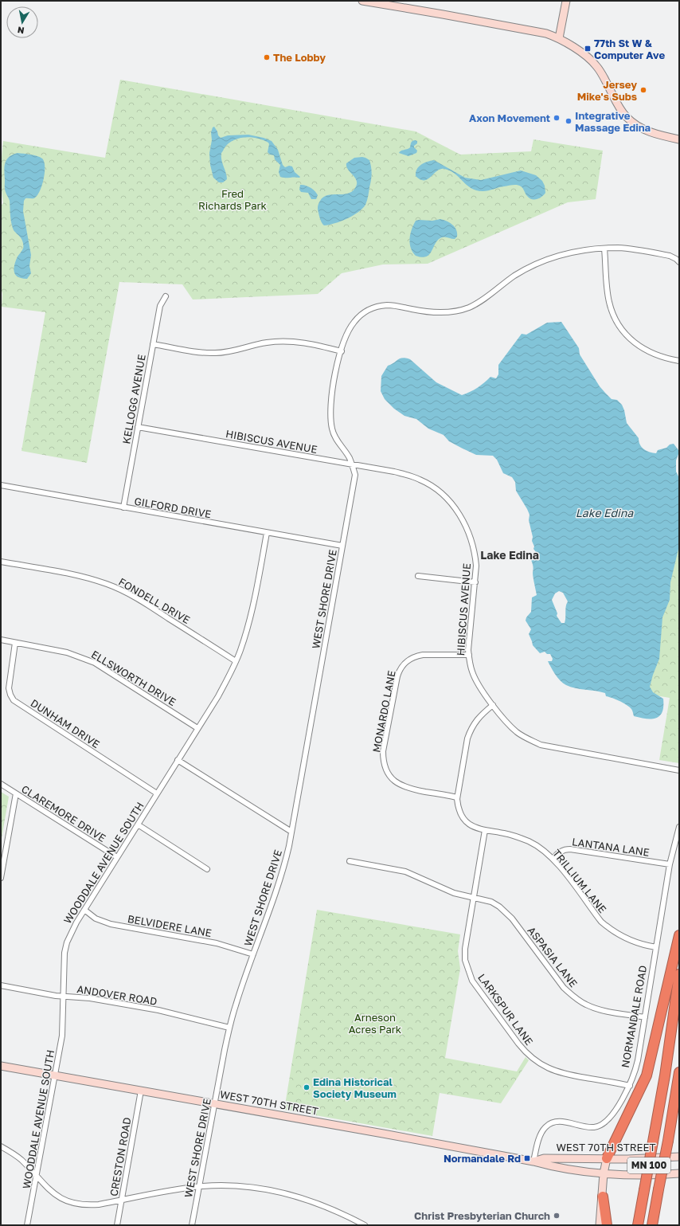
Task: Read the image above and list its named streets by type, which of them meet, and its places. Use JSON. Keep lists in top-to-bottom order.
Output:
{
  "streets": {
    "highway": ["MN 100"],
    "street": [
      "KELLOGG AVENUE",
      "HIBISCUS AVENUE",
      "GILFORD DRIVE",
      "WEST SHORE DRIVE",
      "FONDELL DRIVE",
      "ELLSWORTH DRIVE",
      "MONARDO LANE",
      "DUNHAM DRIVE",
      "CLAREMORE DRIVE",
      "LANTANA LANE",
      "WOODDALE AVENUE SOUTH",
      "TRILLIUM LANE",
      "BELVIDERE LANE",
      "ASPASIA LANE",
      "ANDOVER ROAD",
      "LARKSPUR LANE",
      "NORMANDALE ROAD",
      "WEST 70TH STREET",
      "CRESTON ROAD"
    ]
  },
  "crossings": [
    ["KELLOGG AVENUE", "HIBISCUS AVENUE"],
    ["KELLOGG AVENUE", "GILFORD DRIVE"],
    ["HIBISCUS AVENUE", "WEST SHORE DRIVE"],
    ["HIBISCUS AVENUE", "MONARDO LANE"],
    ["HIBISCUS AVENUE", "TRILLIUM LANE"],
    ["GILFORD DRIVE", "WEST SHORE DRIVE"],
    ["GILFORD DRIVE", "WOODDALE AVENUE SOUTH"],
    ["WEST SHORE DRIVE", "BELVIDERE LANE"],
    ["WEST SHORE DRIVE", "ANDOVER ROAD"],
    ["WEST SHORE DRIVE", "WEST 70TH STREET"],
    ["FONDELL DRIVE", "WOODDALE AVENUE SOUTH"],
    ["ELLSWORTH DRIVE", "DUNHAM DRIVE"],
    ["ELLSWORTH DRIVE", "WOODDALE AVENUE SOUTH"],
    ["MONARDO LANE", "TRILLIUM LANE"],
    ["DUNHAM DRIVE", "WOODDALE AVENUE SOUTH"],
    ["CLAREMORE DRIVE", "WOODDALE AVENUE SOUTH"],
    ["LANTANA LANE", "TRILLIUM LANE"],
    ["LANTANA LANE", "NORMANDALE ROAD"],
    ["WOODDALE AVENUE SOUTH", "BELVIDERE LANE"],
    ["WOODDALE AVENUE SOUTH", "ANDOVER ROAD"],
    ["WOODDALE AVENUE SOUTH", "WEST 70TH STREET"],
    ["TRILLIUM LANE", "LARKSPUR LANE"],
    ["TRILLIUM LANE", "NORMANDALE ROAD"],
    ["ASPASIA LANE", "LARKSPUR LANE"],
    ["ASPASIA LANE", "NORMANDALE ROAD"],
    ["LARKSPUR LANE", "NORMANDALE ROAD"],
    ["NORMANDALE ROAD", "WEST 70TH STREET"],
    ["WEST 70TH STREET", "CRESTON ROAD"]
  ],
  "districts": ["Lake Edina"],
  "water": ["Lake Edina"],
  "parks": ["Fred Richards Park", "Arneson Acres Park"],
  "places": {
    "transit": ["77th St W & Computer Ave", "Normandale Rd"],
    "other": [
      "The Lobby",
      "Jersey Mike's Subs",
      "Axon Movement",
      "Integrative Massage Edina",
      "Edina Historical Society Museum",
      "Christ Presbyterian Church"
    ]
  },
  "north": "bottom"
}
